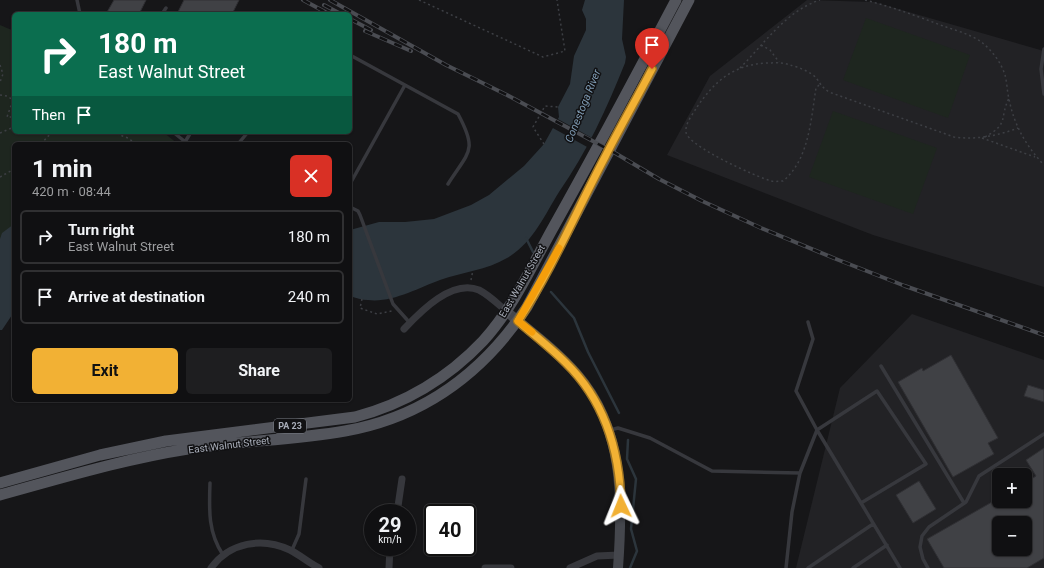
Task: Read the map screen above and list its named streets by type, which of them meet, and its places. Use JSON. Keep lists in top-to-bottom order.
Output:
{
  "streets": {
    "main road": ["East Walnut Street", "PA 23"]
  },
  "water": ["Conestoga River"],
  "page": {
    "turn": ["180 m", "East Walnut Street"],
    "then": "Then",
    "heading": ["1 min", "420 m · 08:44"],
    "list": [
      {
        "name": "Turn right",
        "note": "East Walnut Street",
        "value": "180 m"
      },
      {
        "name": "Arrive at destination",
        "value": "240 m"
      }
    ],
    "buttons": ["Exit", "Share"],
    "map_buttons": ["+", "−"],
    "speed": "29 km/h",
    "limit": "40"
  }
}
